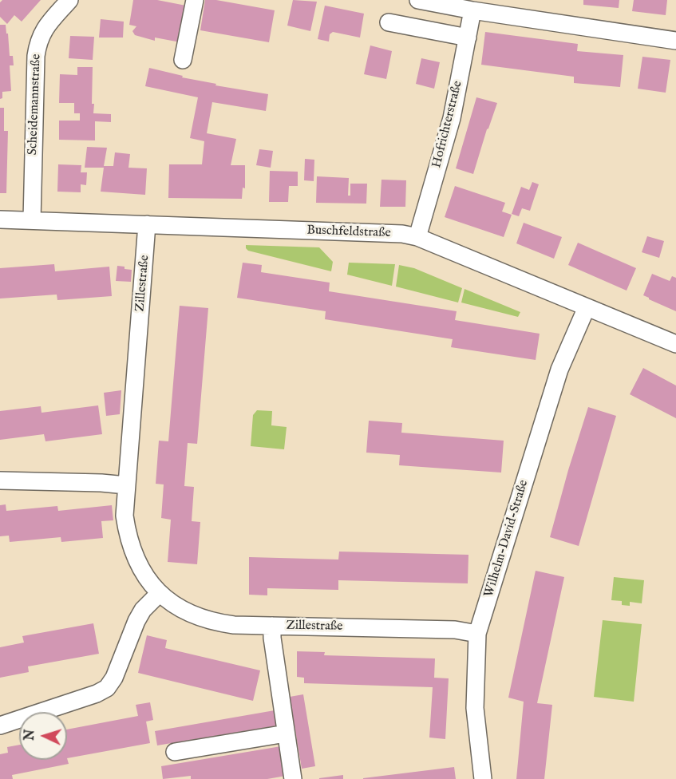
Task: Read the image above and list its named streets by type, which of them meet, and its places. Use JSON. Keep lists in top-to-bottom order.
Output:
{
  "streets": {
    "street": [
      "Scheidemannstraße",
      "Hofrichterstraße",
      "Buschfeldstraße",
      "Zillestraße",
      "Wilhelm-David-Straße"
    ]
  },
  "crossings": [
    ["Scheidemannstraße", "Buschfeldstraße"],
    ["Hofrichterstraße", "Buschfeldstraße"],
    ["Buschfeldstraße", "Zillestraße"],
    ["Buschfeldstraße", "Wilhelm-David-Straße"],
    ["Zillestraße", "Wilhelm-David-Straße"]
  ],
  "north": "left"
}
